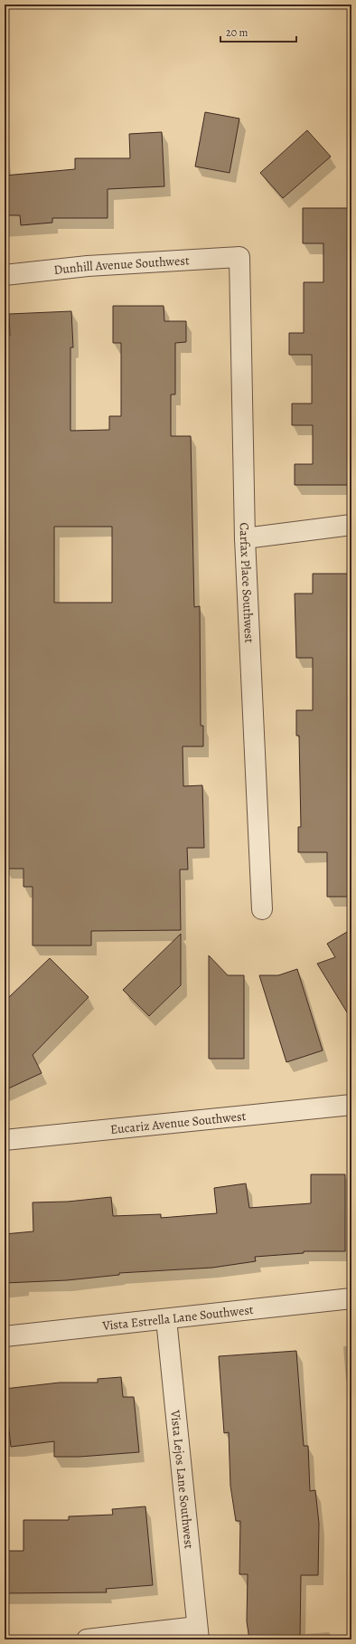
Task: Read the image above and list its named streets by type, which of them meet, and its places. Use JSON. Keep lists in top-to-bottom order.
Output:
{
  "streets": {
    "street": [
      "Dunhill Avenue Southwest",
      "Carfax Place Southwest",
      "Eucariz Avenue Southwest",
      "Vista Estrella Lane Southwest",
      "Vista Lejos Lane Southwest"
    ]
  },
  "crossings": [
    ["Dunhill Avenue Southwest", "Carfax Place Southwest"],
    ["Vista Estrella Lane Southwest", "Vista Lejos Lane Southwest"]
  ],
  "scale_bar": "20 m"
}
